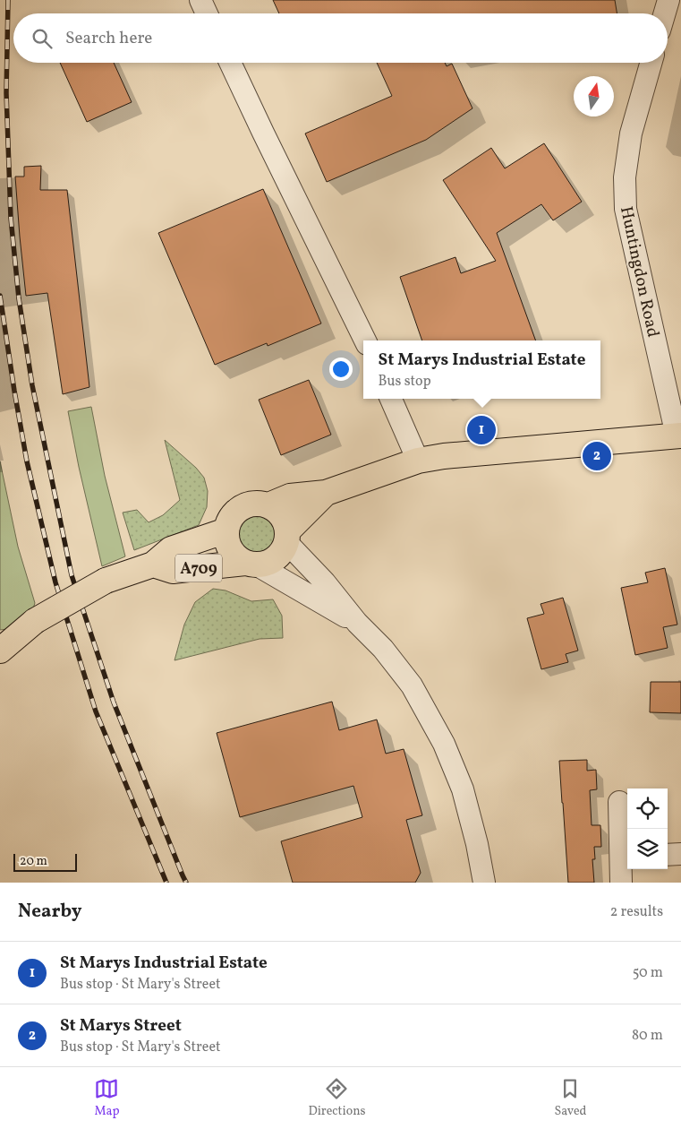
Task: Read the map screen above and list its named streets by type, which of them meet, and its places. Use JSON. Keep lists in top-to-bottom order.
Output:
{
  "streets": {
    "main road": ["A709"],
    "street": ["Huntingdon Road"]
  },
  "scale_bar": "20 m",
  "north": "top",
  "page": {
    "search": "Search here",
    "popup": ["St Marys Industrial Estate", "Bus stop"],
    "pins": ["1", "2"],
    "scale": "20 m",
    "heading": ["Nearby", "2 results"],
    "list": [
      {
        "mark": "1",
        "name": "St Marys Industrial Estate",
        "note": "Bus stop · St Mary's Street",
        "value": "50 m"
      },
      {
        "mark": "2",
        "name": "St Marys Street",
        "note": "Bus stop · St Mary's Street",
        "value": "80 m"
      }
    ],
    "nav": ["Map", "Directions", "Saved"]
  }
}
